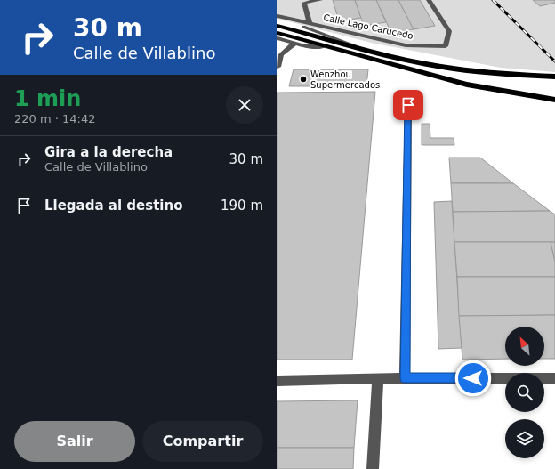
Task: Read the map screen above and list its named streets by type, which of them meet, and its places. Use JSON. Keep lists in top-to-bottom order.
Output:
{
  "streets": {
    "street": ["Calle Lago Carucedo"]
  },
  "places": ["Wenzhou Supermercados"],
  "north": "top left",
  "page": {
    "turn": ["30 m", "Calle de Villablino"],
    "heading": ["1 min", "220 m · 14:42"],
    "list": [
      {
        "name": "Gira a la derecha",
        "note": "Calle de Villablino",
        "value": "30 m"
      },
      {
        "name": "Llegada al destino",
        "value": "190 m"
      }
    ],
    "buttons": ["Salir", "Compartir"]
  }
}
